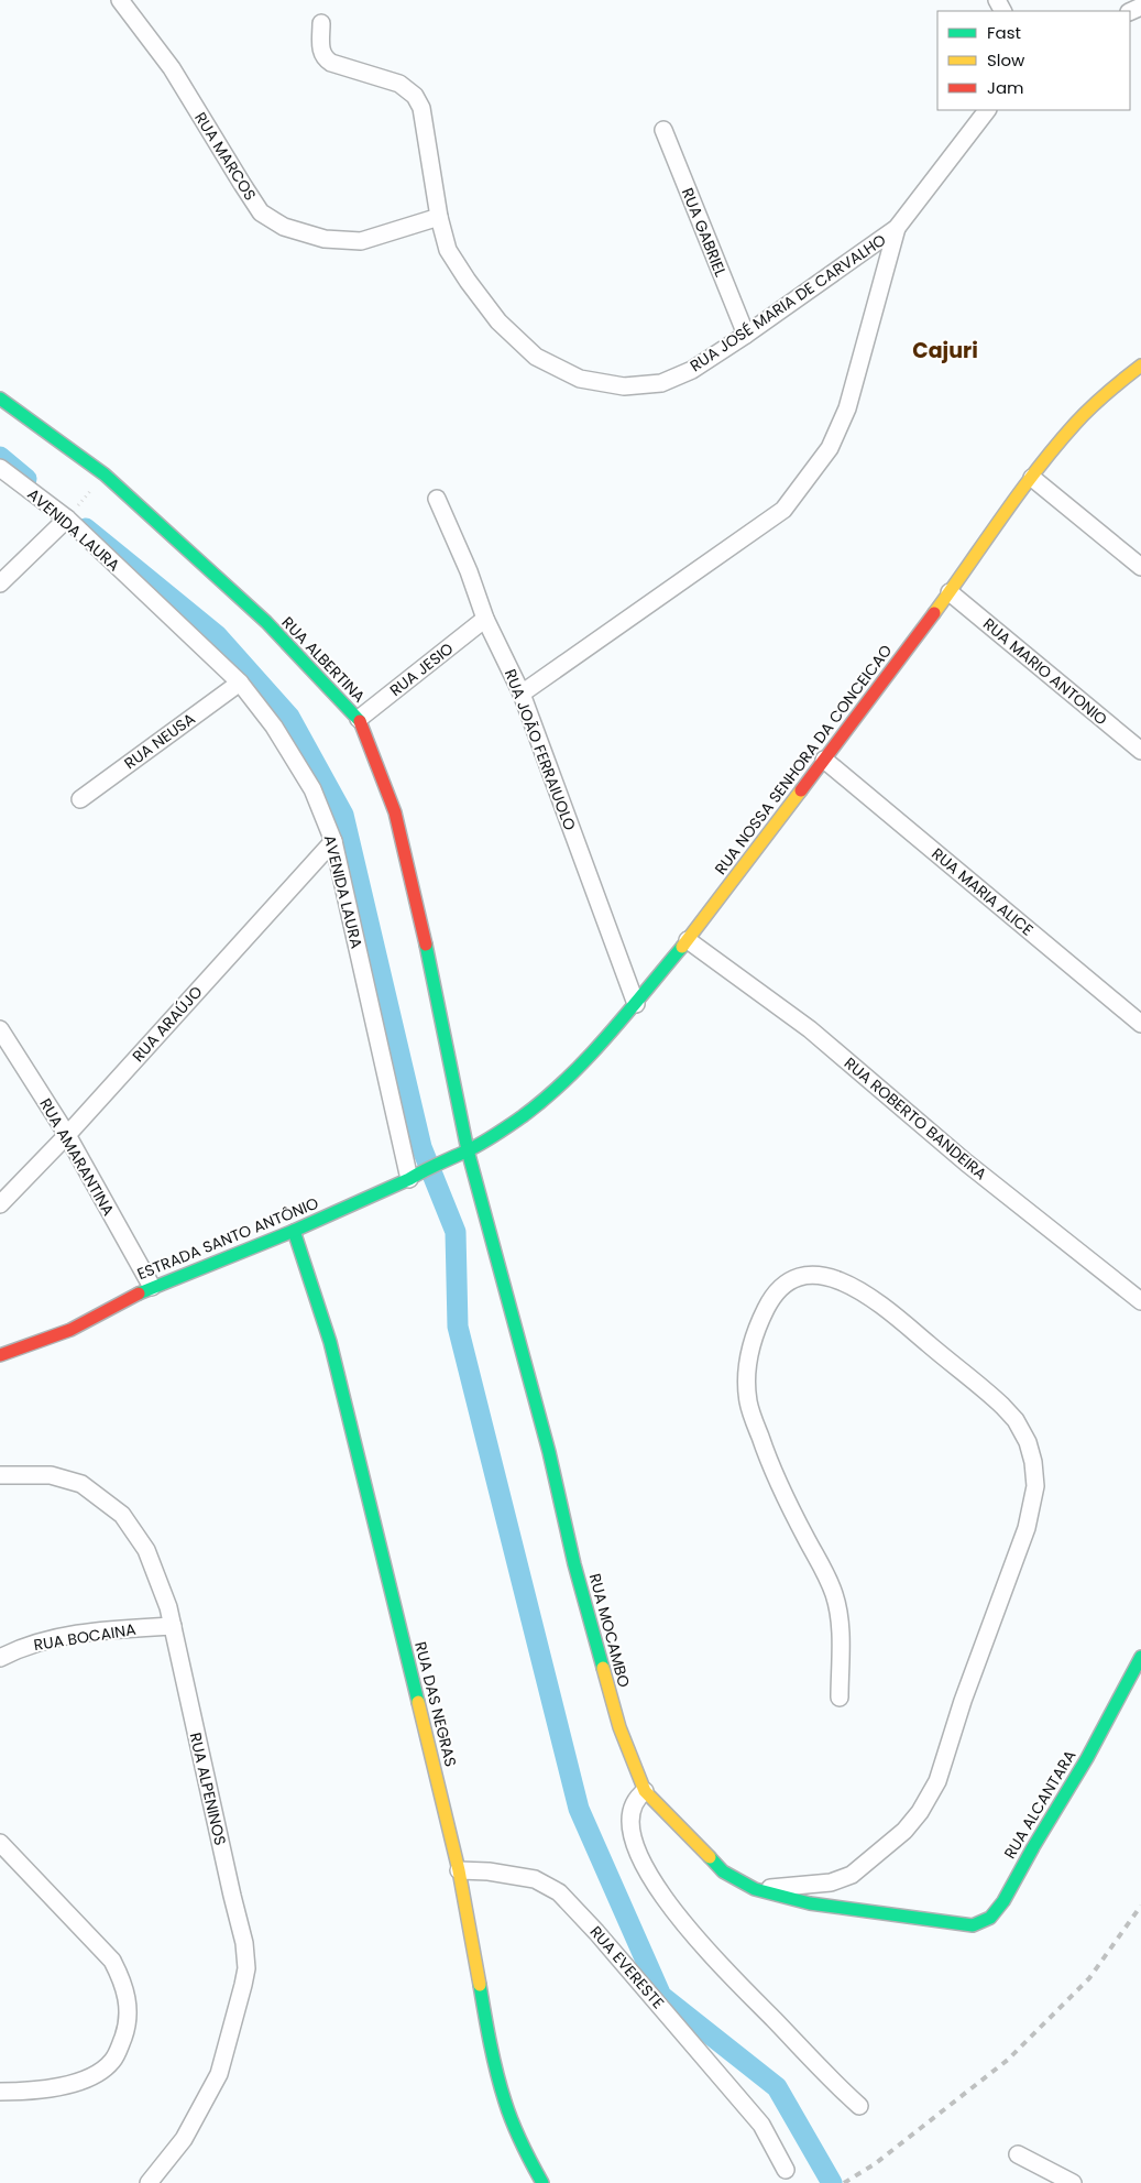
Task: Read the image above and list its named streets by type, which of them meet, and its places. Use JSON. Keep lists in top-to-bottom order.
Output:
{
  "streets": {
    "street": [
      "RUA MARCOS",
      "RUA GABRIEL",
      "RUA JOSÉ MARIA DE CARVALHO",
      "AVENIDA LAURA",
      "RUA ALBERTINA",
      "RUA JESIO",
      "RUA MARIO ANTONIO",
      "RUA NEUSA",
      "RUA JOÃO FERRAIUOLO",
      "RUA NOSSA SENHORA DA CONCEICAO",
      "RUA MARIA ALICE",
      "RUA ARAÚJO",
      "RUA ROBERTO BANDEIRA",
      "RUA AMARANTINA",
      "ESTRADA SANTO ANTÔNIO",
      "RUA MOCAMBO",
      "RUA BOCAINA",
      "RUA DAS NEGRAS",
      "RUA ALPENINOS",
      "RUA ALCANTARA",
      "RUA EVERESTE"
    ]
  },
  "crossings": [
    ["RUA MARCOS", "RUA JOSÉ MARIA DE CARVALHO"],
    ["RUA GABRIEL", "RUA JOSÉ MARIA DE CARVALHO"],
    ["RUA JOSÉ MARIA DE CARVALHO", "RUA JOÃO FERRAIUOLO"],
    ["AVENIDA LAURA", "RUA NEUSA"],
    ["AVENIDA LAURA", "RUA ARAÚJO"],
    ["AVENIDA LAURA", "ESTRADA SANTO ANTÔNIO"],
    ["RUA ALBERTINA", "RUA JESIO"],
    ["RUA ALBERTINA", "RUA NOSSA SENHORA DA CONCEICAO"],
    ["RUA ALBERTINA", "ESTRADA SANTO ANTÔNIO"],
    ["RUA ALBERTINA", "RUA MOCAMBO"],
    ["RUA JESIO", "RUA JOÃO FERRAIUOLO"],
    ["RUA MARIO ANTONIO", "RUA NOSSA SENHORA DA CONCEICAO"],
    ["RUA JOÃO FERRAIUOLO", "RUA NOSSA SENHORA DA CONCEICAO"],
    ["RUA NOSSA SENHORA DA CONCEICAO", "RUA MARIA ALICE"],
    ["RUA NOSSA SENHORA DA CONCEICAO", "RUA ROBERTO BANDEIRA"],
    ["RUA NOSSA SENHORA DA CONCEICAO", "ESTRADA SANTO ANTÔNIO"],
    ["RUA NOSSA SENHORA DA CONCEICAO", "RUA MOCAMBO"],
    ["RUA ARAÚJO", "RUA AMARANTINA"],
    ["RUA AMARANTINA", "ESTRADA SANTO ANTÔNIO"],
    ["ESTRADA SANTO ANTÔNIO", "RUA MOCAMBO"],
    ["ESTRADA SANTO ANTÔNIO", "RUA DAS NEGRAS"],
    ["RUA MOCAMBO", "RUA ALCANTARA"],
    ["RUA BOCAINA", "RUA ALPENINOS"],
    ["RUA DAS NEGRAS", "RUA EVERESTE"]
  ],
  "districts": ["Cajuri"],
  "legend": ["Fast", "Slow", "Jam"]
}
